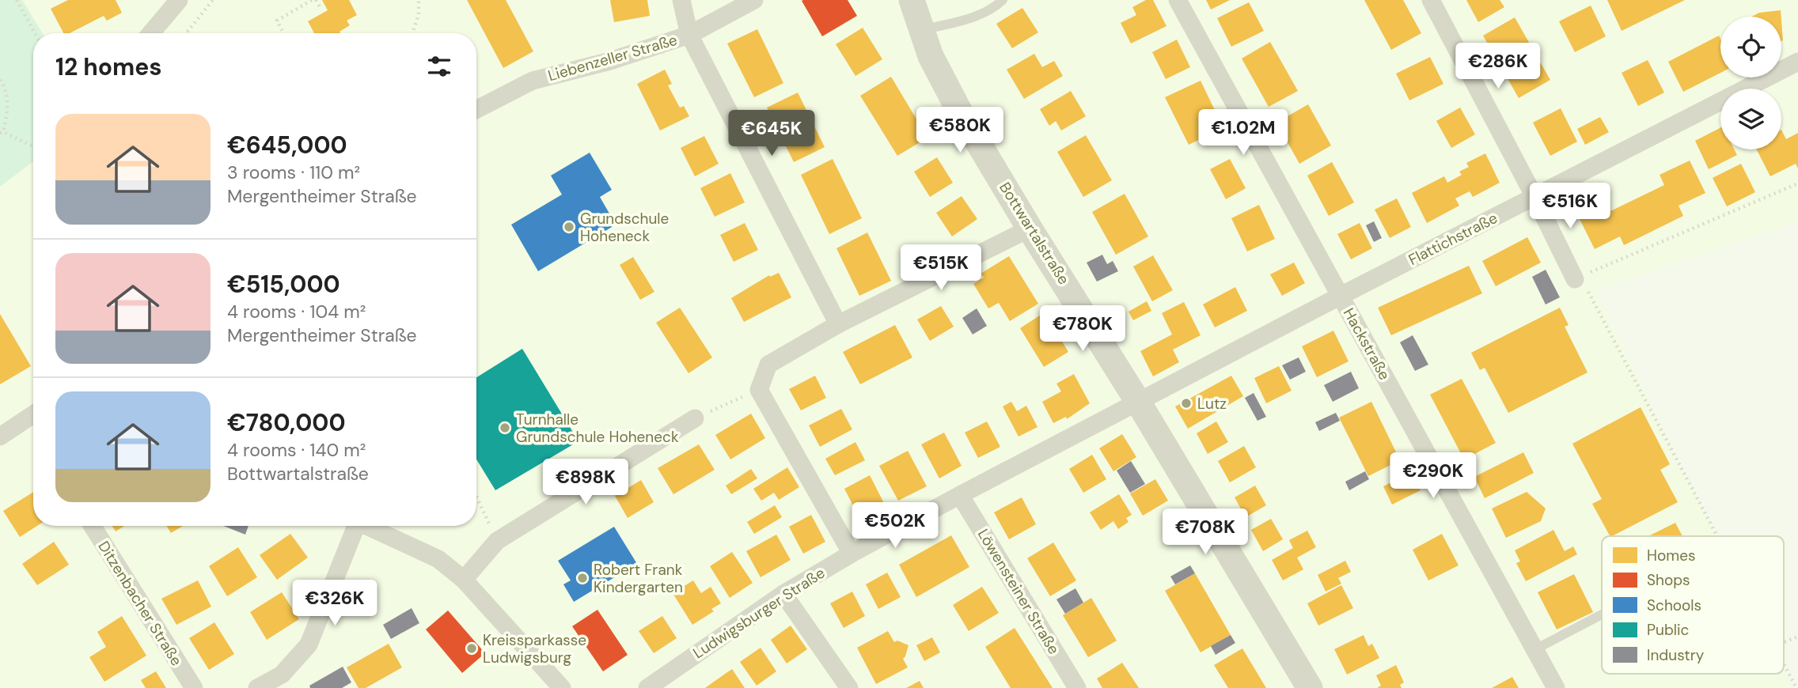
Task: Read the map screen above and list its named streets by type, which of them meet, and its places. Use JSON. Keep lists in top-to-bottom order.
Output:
{
  "streets": {
    "main road": ["Bottwartalstraße"],
    "street": [
      "Liebenzeller Straße",
      "Flattichstraße",
      "Hackstraße",
      "Löwensteiner Straße",
      "Ditzenbacher Straße",
      "Ludwigsburger Straße"
    ]
  },
  "crossings": [
    ["Bottwartalstraße", "Flattichstraße"],
    ["Bottwartalstraße", "Ludwigsburger Straße"],
    ["Flattichstraße", "Hackstraße"],
    ["Flattichstraße", "Ludwigsburger Straße"],
    ["Löwensteiner Straße", "Ludwigsburger Straße"]
  ],
  "places": [
    "Grundschule Hoheneck",
    "Lutz",
    "Turnhalle Grundschule Hoheneck",
    "Robert Frank Kindergarten",
    "Kreissparkasse Ludwigsburg"
  ],
  "legend": [
    "Homes",
    "Shops",
    "Schools",
    "Public",
    "Industry"
  ],
  "page": {
    "heading": "12 homes",
    "price": [
      "€286K",
      "€580K",
      "€1.02M",
      "€645K",
      "€516K",
      "€515K",
      "€780K",
      "€290K",
      "€898K",
      "€502K",
      "€708K",
      "€326K"
    ],
    "list": [
      {
        "name": "€645,000",
        "note": "3 rooms · 110 m² · Mergentheimer Straße"
      },
      {
        "name": "€515,000",
        "note": "4 rooms · 104 m² · Mergentheimer Straße"
      },
      {
        "name": "€780,000",
        "note": "4 rooms · 140 m² · Bottwartalstraße"
      }
    ]
  }
}
